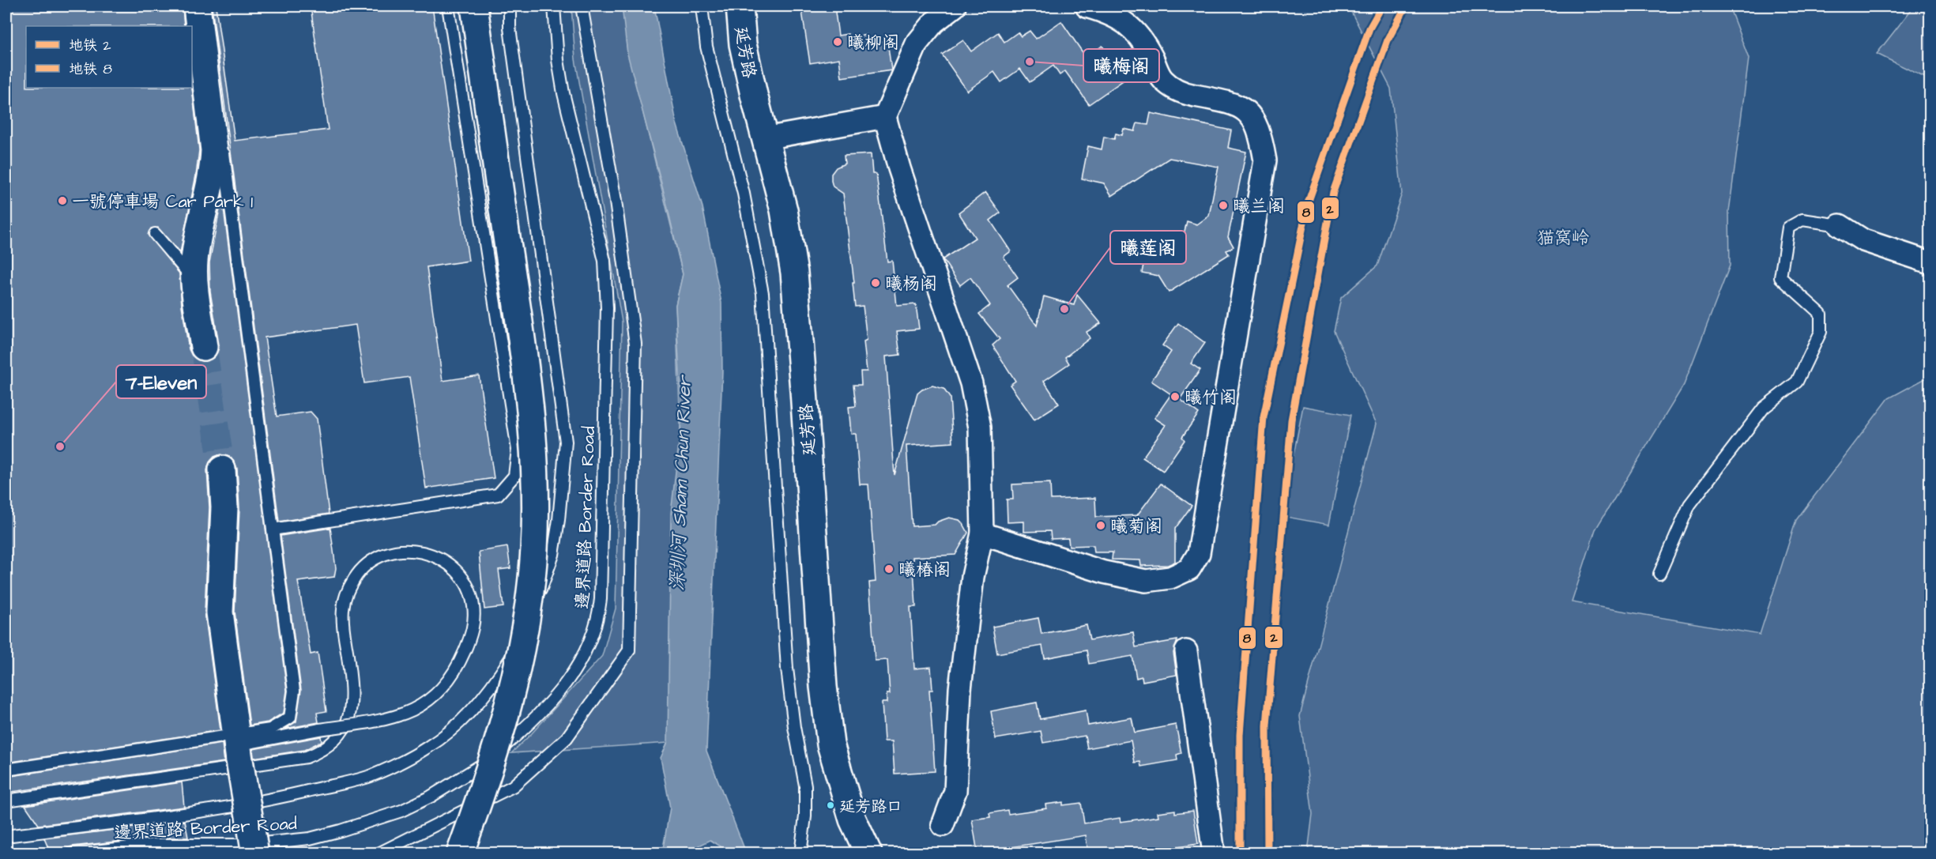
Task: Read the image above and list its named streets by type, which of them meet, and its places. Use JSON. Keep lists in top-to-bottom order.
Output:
{
  "streets": {
    "main road": ["延芳路"],
    "lane": ["邊界道路 Border Road"]
  },
  "water": ["深圳河 Sham Chun River"],
  "parks": ["猫窝岭"],
  "places": [
    "曦柳阁",
    "曦梅阁",
    "一號停車場 Car Park 1",
    "曦兰阁",
    "曦杨阁",
    "曦莲阁",
    "曦竹阁",
    "7-Eleven",
    "曦菊阁",
    "曦椿阁",
    "延芳路口"
  ],
  "lines": ["metro line 2", "metro line 8"],
  "legend": ["地铁 2", "地铁 8"]
}
